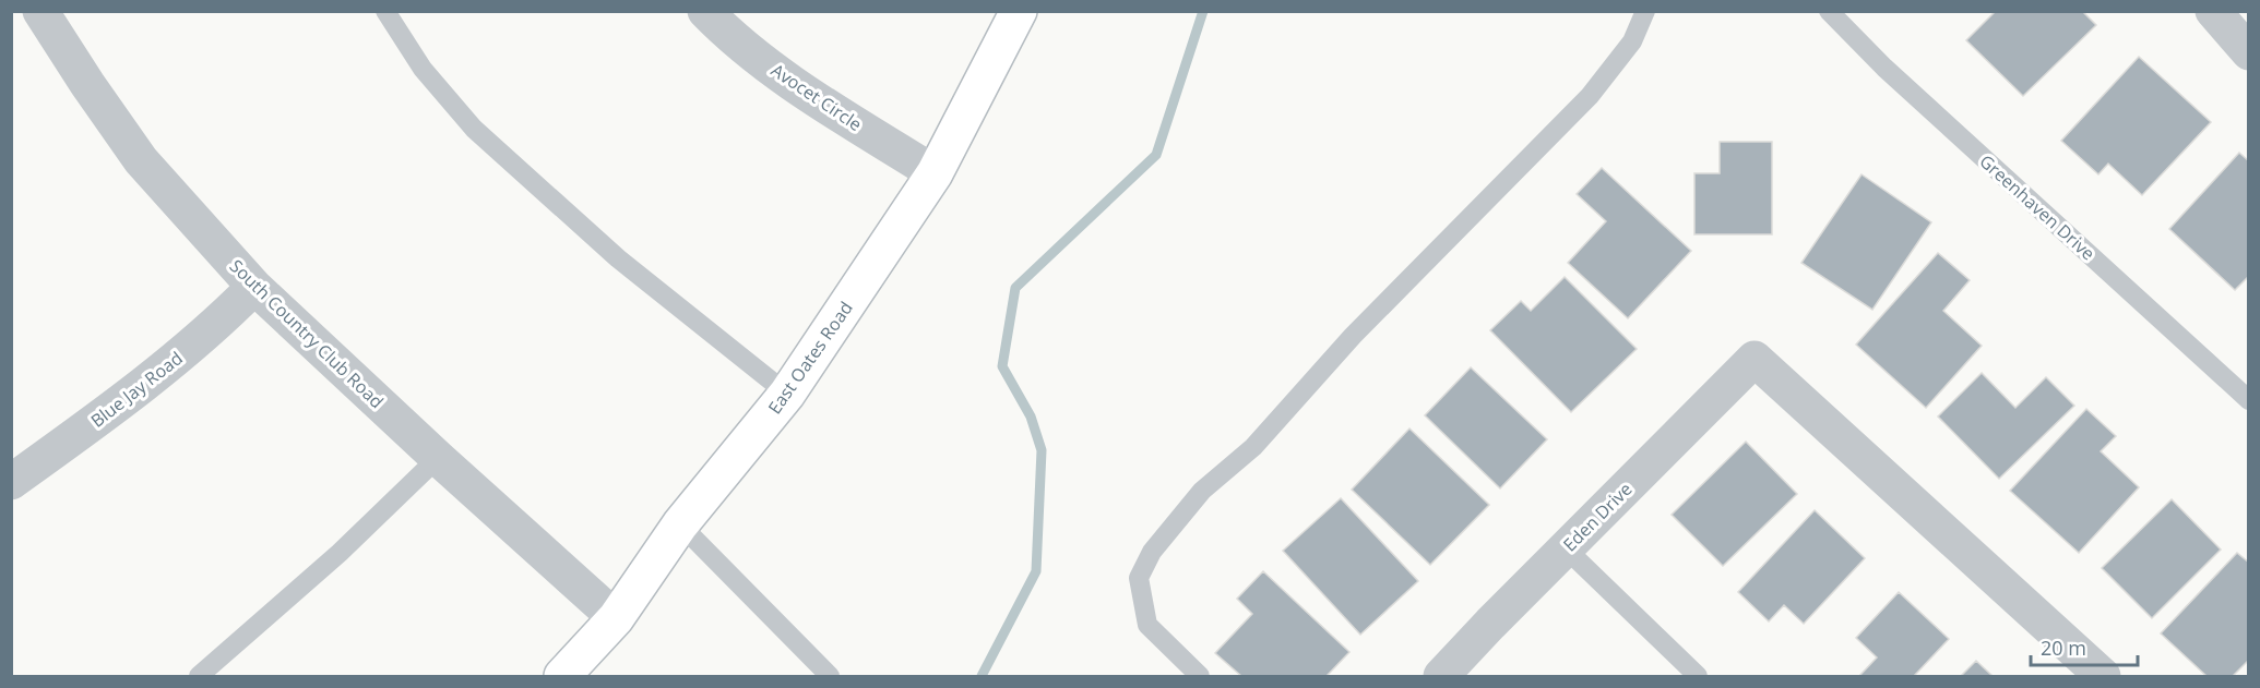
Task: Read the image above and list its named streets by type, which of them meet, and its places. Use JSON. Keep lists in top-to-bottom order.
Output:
{
  "streets": {
    "street": [
      "Avocet Circle",
      "South Country Club Road",
      "East Oates Road",
      "Blue Jay Road",
      "Eden Drive"
    ],
    "lane": ["Greenhaven Drive"]
  },
  "crossings": [
    ["Avocet Circle", "East Oates Road"],
    ["South Country Club Road", "East Oates Road"],
    ["South Country Club Road", "Blue Jay Road"]
  ],
  "scale_bar": "20 m"
}
